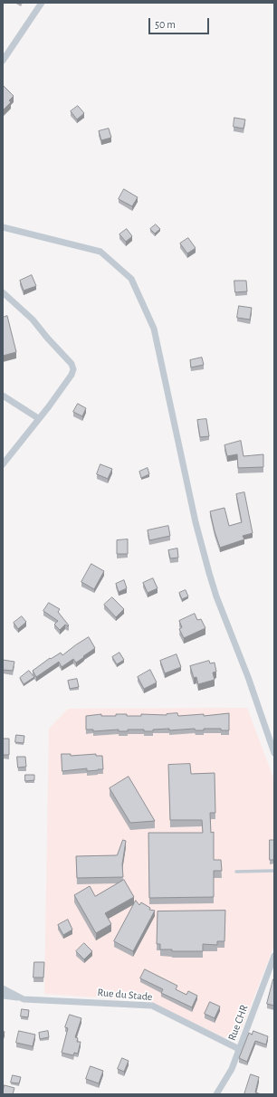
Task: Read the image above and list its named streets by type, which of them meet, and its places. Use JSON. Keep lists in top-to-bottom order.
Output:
{
  "streets": {
    "street": ["Rue du Stade", "Rue CHR"]
  },
  "crossings": [
    ["Rue du Stade", "Rue CHR"]
  ],
  "scale_bar": "50 m"
}
